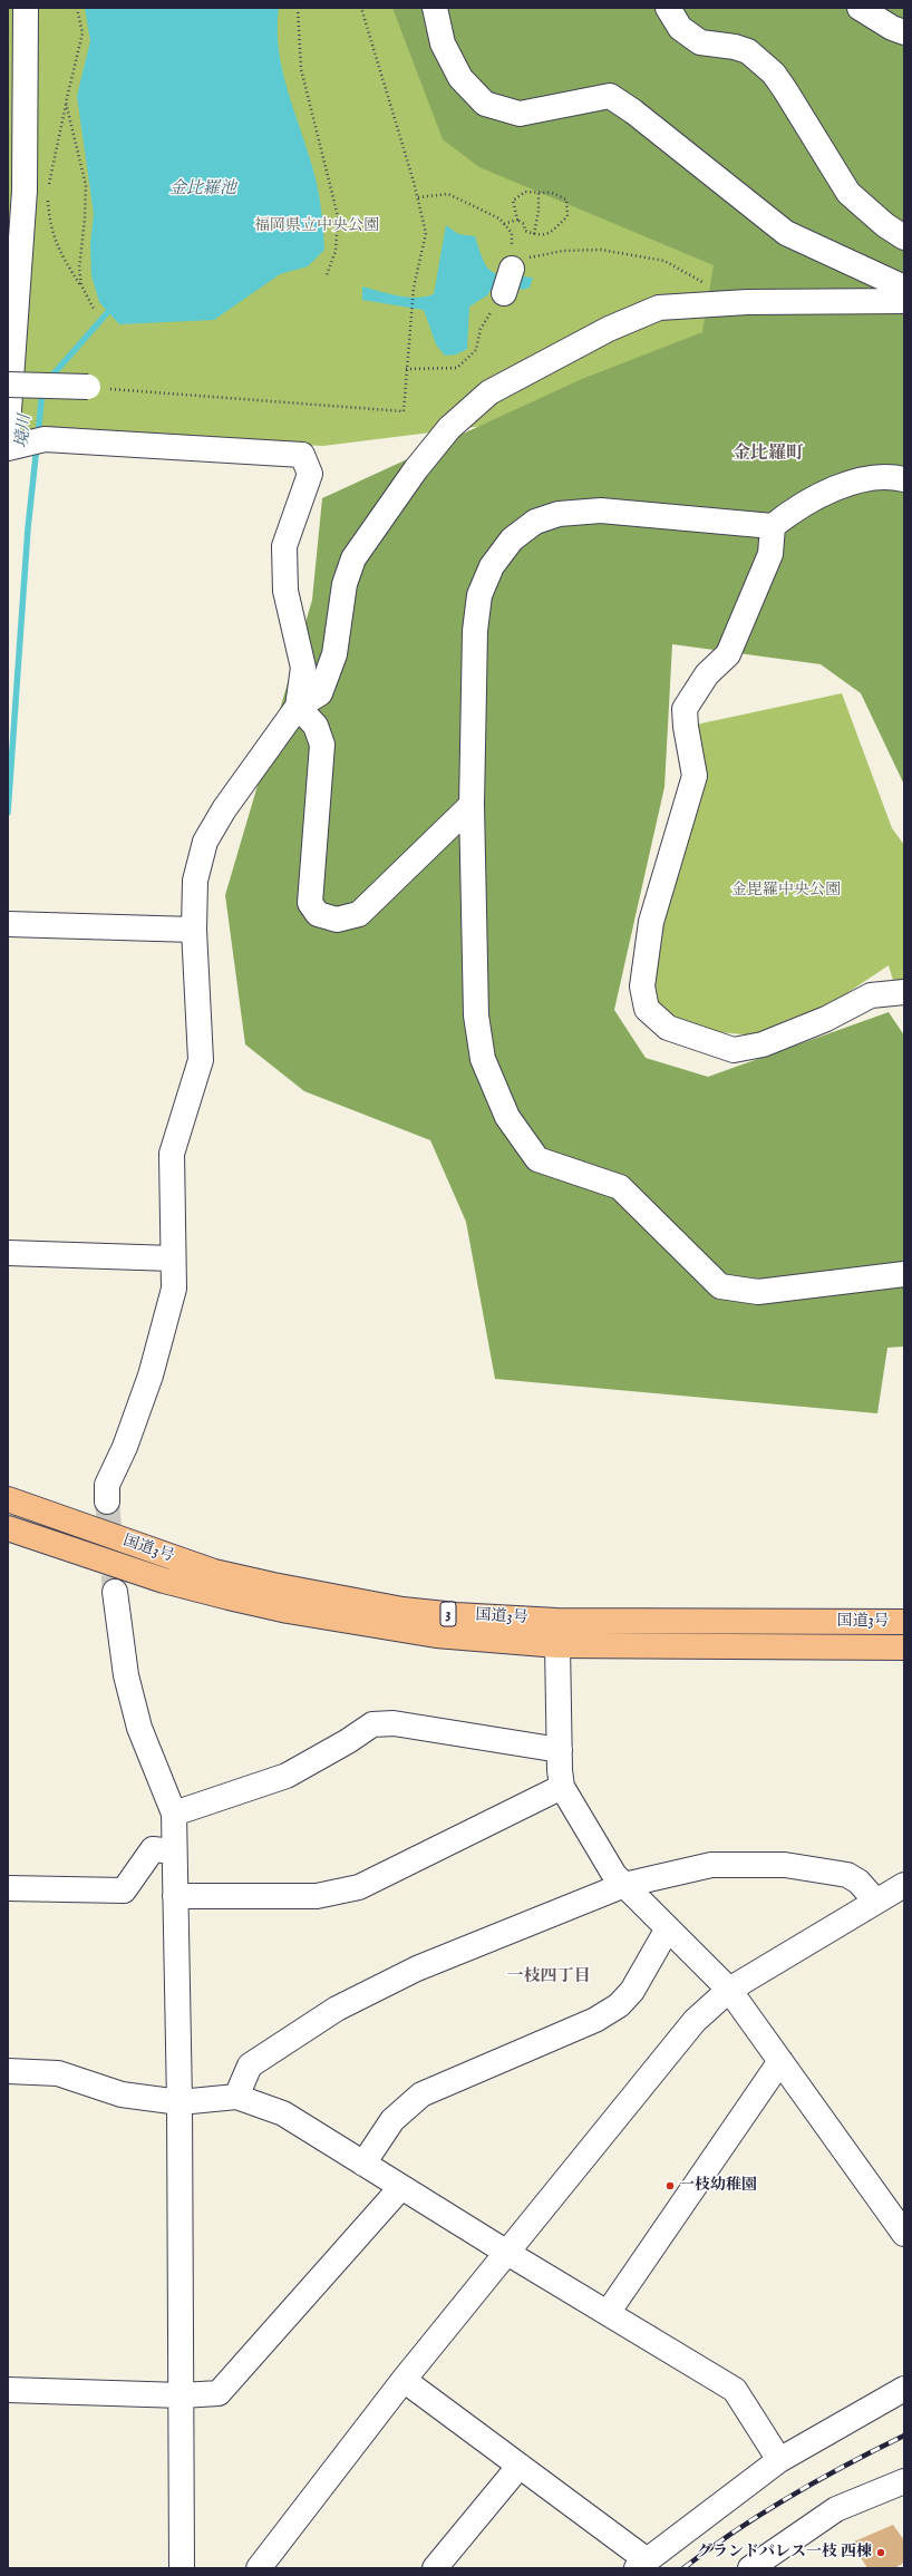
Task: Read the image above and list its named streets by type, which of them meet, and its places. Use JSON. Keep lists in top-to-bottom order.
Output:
{
  "streets": {
    "highway": ["国道3号", "3"]
  },
  "districts": ["金比羅町", "一枝四丁目"],
  "water": ["金比羅池", "境川"],
  "parks": ["福岡県立中央公園", "金毘羅中央公園"],
  "places": ["一枝幼稚園", "グランドパレス一枝 西棟"]
}
